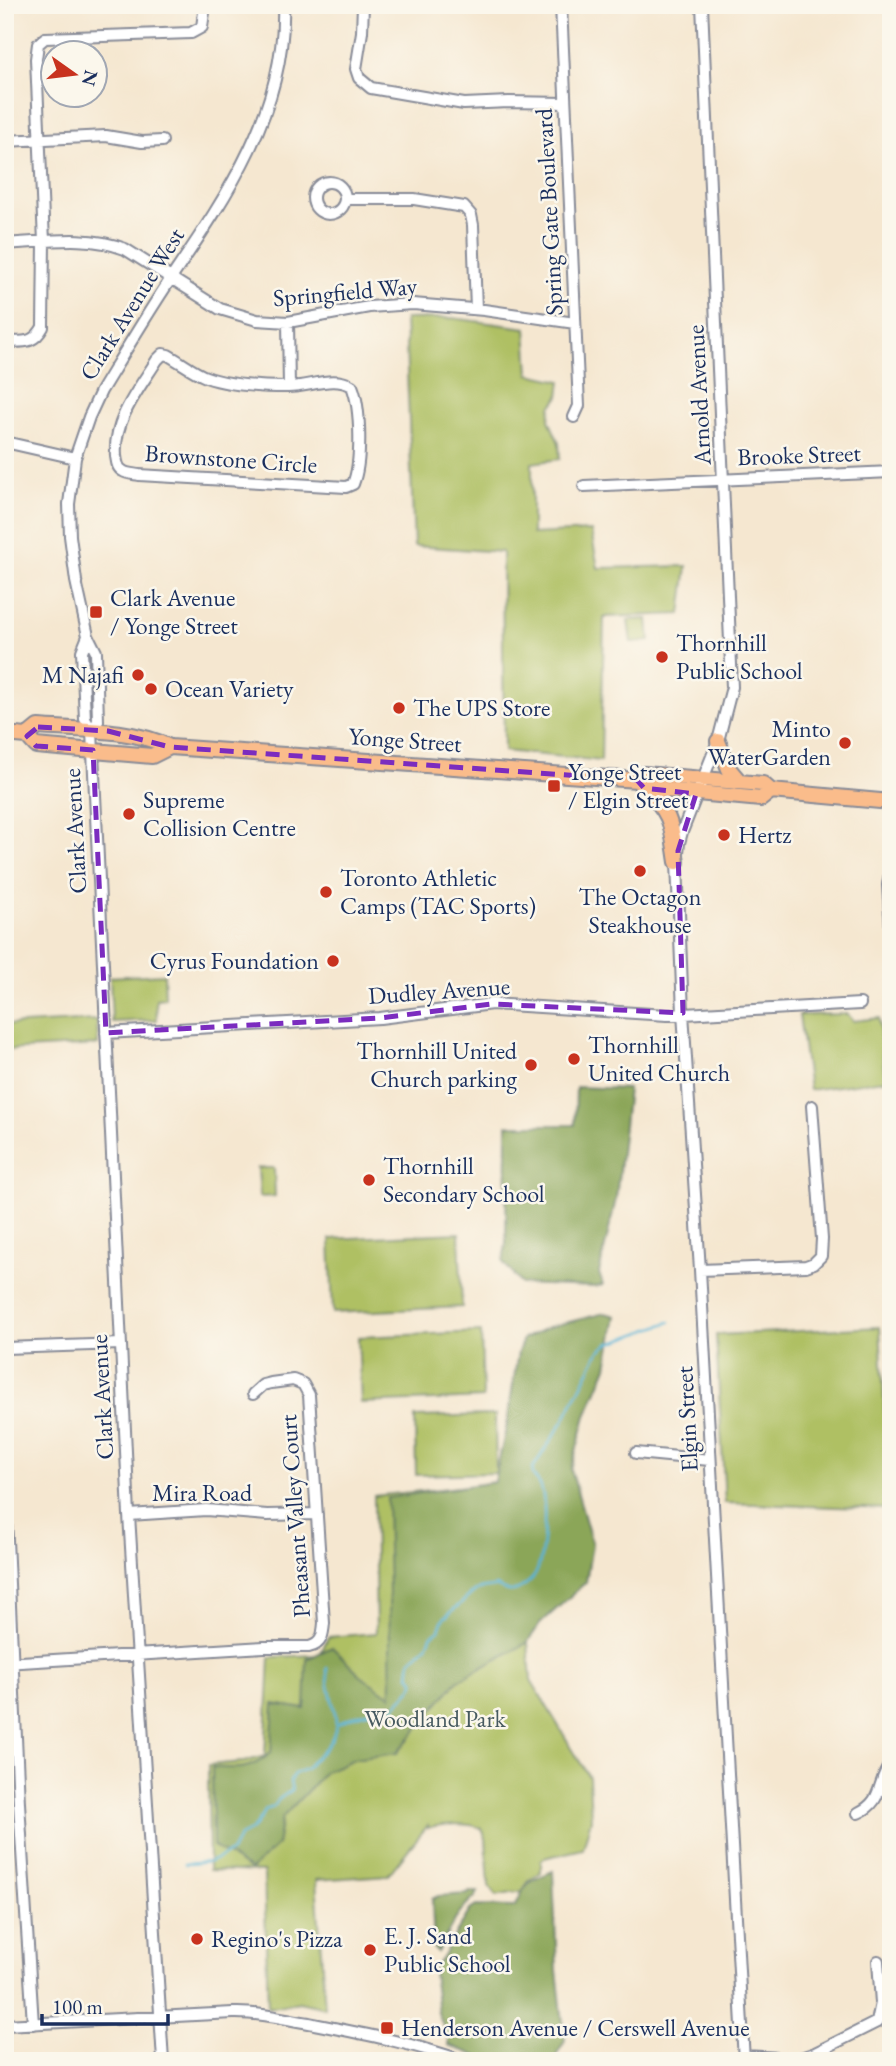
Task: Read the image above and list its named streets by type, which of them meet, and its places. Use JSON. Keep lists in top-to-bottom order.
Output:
{
  "streets": {
    "main road": ["Yonge Street"],
    "street": [
      "Spring Gate Boulevard",
      "Springfield Way",
      "Clark Avenue West",
      "Arnold Avenue",
      "Brooke Street",
      "Brownstone Circle",
      "Clark Avenue",
      "Dudley Avenue",
      "Elgin Street",
      "Mira Road",
      "Pheasant Valley Court"
    ]
  },
  "crossings": [
    ["Spring Gate Boulevard", "Springfield Way"],
    ["Springfield Way", "Clark Avenue West"],
    ["Clark Avenue West", "Yonge Street"],
    ["Clark Avenue West", "Clark Avenue"],
    ["Arnold Avenue", "Brooke Street"],
    ["Arnold Avenue", "Yonge Street"],
    ["Arnold Avenue", "Elgin Street"],
    ["Yonge Street", "Clark Avenue"],
    ["Yonge Street", "Elgin Street"],
    ["Clark Avenue", "Dudley Avenue"],
    ["Clark Avenue", "Mira Road"],
    ["Clark Avenue", "Pheasant Valley Court"],
    ["Dudley Avenue", "Elgin Street"],
    ["Mira Road", "Pheasant Valley Court"]
  ],
  "parks": ["Woodland Park"],
  "places": {
    "transit": ["Clark Avenue / Yonge Street", "Yonge Street / Elgin Street", "Henderson Avenue / Cerswell Avenue"],
    "other": [
      "Thornhill Public School",
      "M Najafi",
      "Ocean Variety",
      "The UPS Store",
      "Minto WaterGarden",
      "Supreme Collision Centre",
      "Hertz",
      "The Octagon Steakhouse",
      "Toronto Athletic Camps (TAC Sports)",
      "Cyrus Foundation",
      "Thornhill United Church",
      "Thornhill United Church parking",
      "Thornhill Secondary School",
      "Regino's Pizza",
      "E. J. Sand Public School"
    ]
  },
  "scale_bar": "100 m",
  "north": "right"
}
